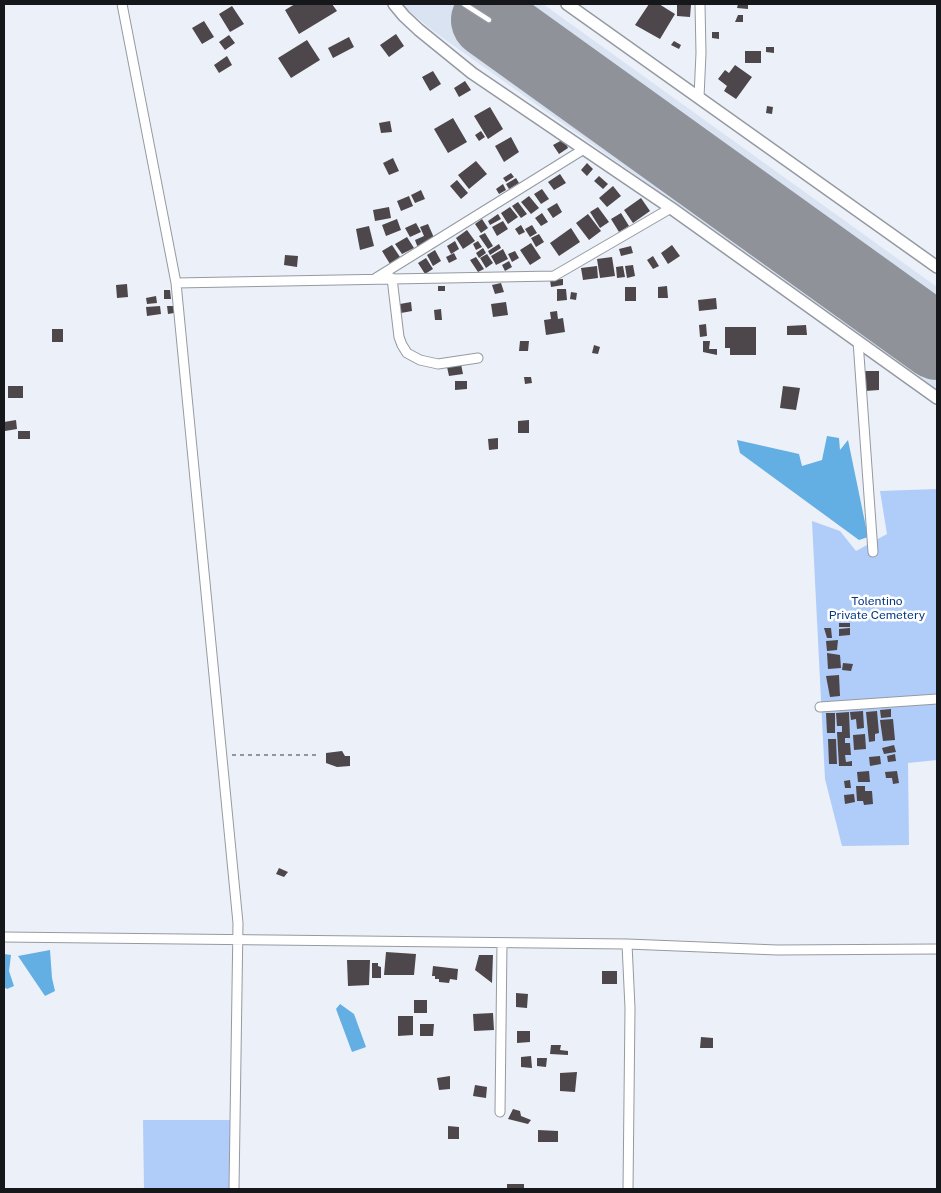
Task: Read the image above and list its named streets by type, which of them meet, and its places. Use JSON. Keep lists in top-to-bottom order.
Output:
{
  "parks": ["Tolentino Private Cemetery"]
}
